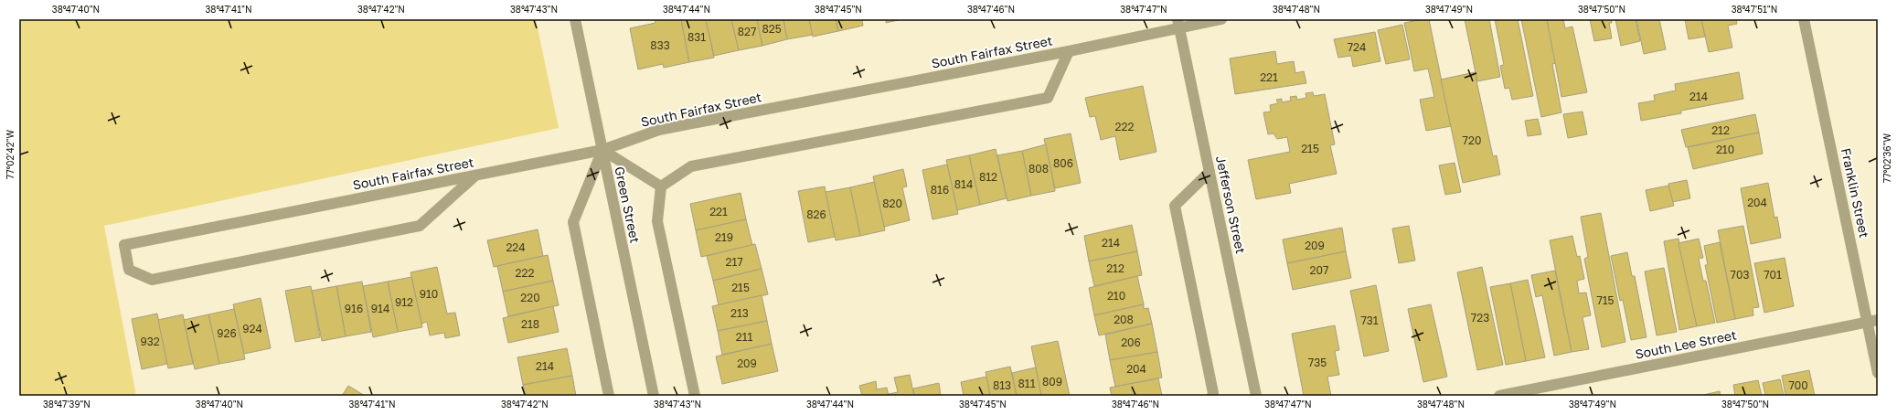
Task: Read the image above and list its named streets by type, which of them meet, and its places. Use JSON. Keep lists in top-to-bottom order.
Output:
{
  "streets": {
    "street": [
      "South Fairfax Street",
      "Franklin Street",
      "Green Street",
      "Jefferson Street",
      "South Lee Street"
    ]
  },
  "crossings": [
    ["South Fairfax Street", "Green Street"],
    ["South Fairfax Street", "Jefferson Street"],
    ["Franklin Street", "South Lee Street"]
  ],
  "house_numbers": [
    "825",
    "827",
    "831",
    "833",
    "724",
    "221",
    "214",
    "222",
    "212",
    "720",
    "215",
    "210",
    "806",
    "808",
    "812",
    "814",
    "816",
    "204",
    "820",
    "221",
    "826",
    "219",
    "214",
    "209",
    "224",
    "217",
    "212",
    "207",
    "222",
    "703",
    "701",
    "215",
    "910",
    "210",
    "220",
    "715",
    "912",
    "916",
    "914",
    "213",
    "723",
    "208",
    "731",
    "218",
    "924",
    "926",
    "211",
    "932",
    "206",
    "735",
    "209",
    "214",
    "204",
    "809",
    "811",
    "813",
    "700"
  ],
  "coordinates": [
    "38°47'40\"N",
    "38°47'41\"N",
    "38°47'42\"N",
    "38°47'43\"N",
    "38°47'44\"N",
    "38°47'45\"N",
    "38°47'46\"N",
    "38°47'47\"N",
    "38°47'48\"N",
    "38°47'49\"N",
    "38°47'50\"N",
    "38°47'51\"N",
    "77°02'42\"W",
    "77°02'36\"W",
    "38°47'39\"N"
  ]
}
